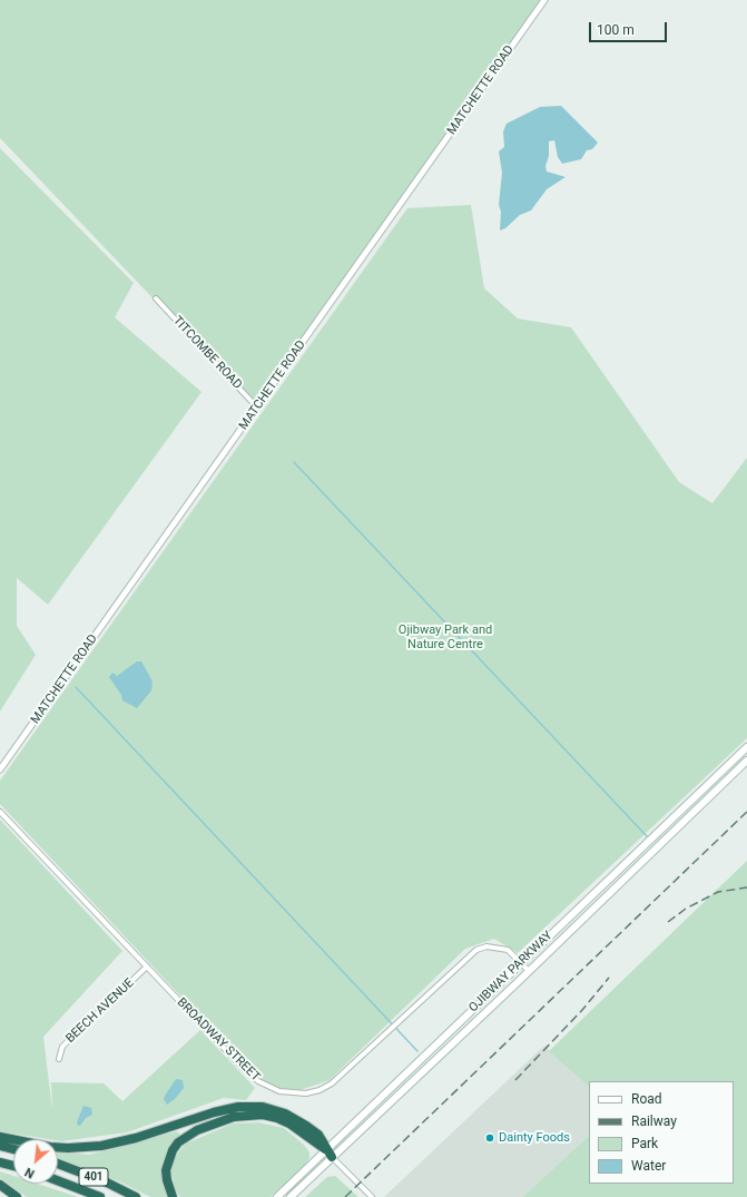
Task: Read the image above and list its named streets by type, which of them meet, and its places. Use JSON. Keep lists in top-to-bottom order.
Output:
{
  "streets": {
    "highway": ["401"],
    "main road": ["OJIBWAY PARKWAY"],
    "street": [
      "MATCHETTE ROAD",
      "TITCOMBE ROAD",
      "BEECH AVENUE",
      "BROADWAY STREET"
    ]
  },
  "crossings": [
    ["MATCHETTE ROAD", "TITCOMBE ROAD"],
    ["OJIBWAY PARKWAY", "BROADWAY STREET"],
    ["BEECH AVENUE", "BROADWAY STREET"]
  ],
  "parks": ["Ojibway Park and Nature Centre"],
  "places": ["Dainty Foods"],
  "legend": [
    "Road",
    "Railway",
    "Park",
    "Water"
  ],
  "scale_bar": "100 m",
  "north": "bottom left"
}
